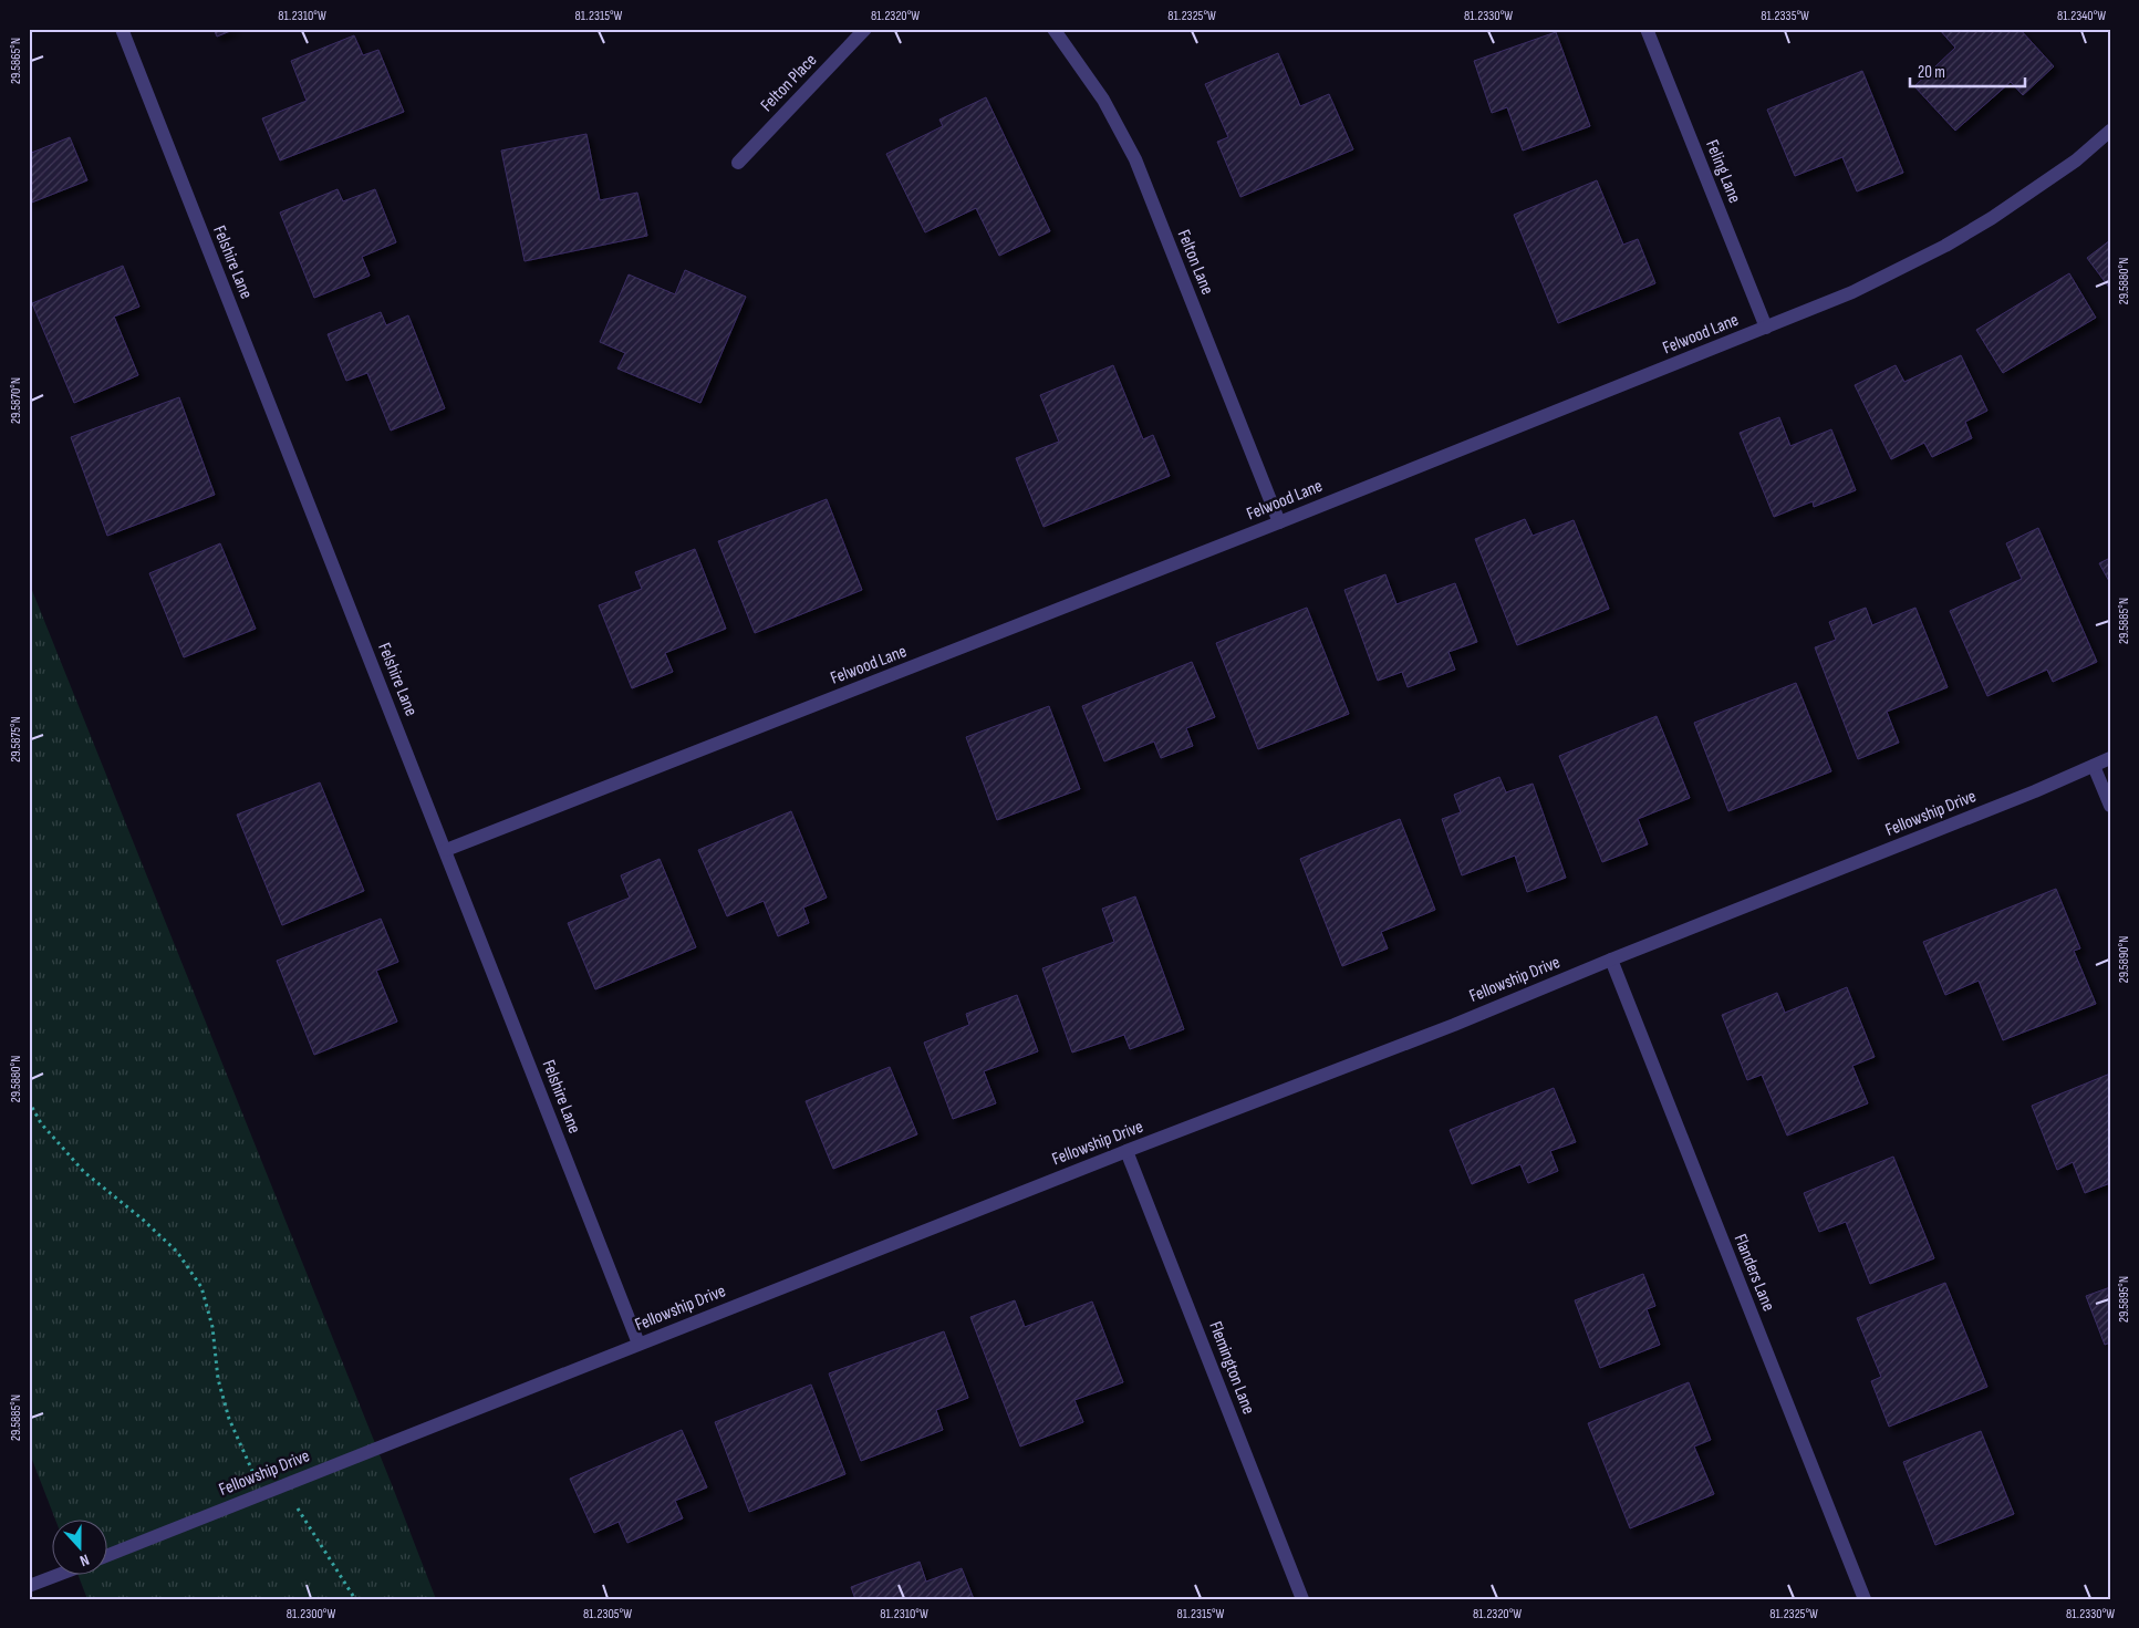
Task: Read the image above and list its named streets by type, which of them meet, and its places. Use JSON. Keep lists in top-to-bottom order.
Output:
{
  "streets": {
    "street": [
      "Felton Place",
      "Feling Lane",
      "Felshire Lane",
      "Felton Lane",
      "Felwood Lane",
      "Fellowship Drive",
      "Flanders Lane",
      "Flemington Lane"
    ]
  },
  "crossings": [
    ["Feling Lane", "Felwood Lane"],
    ["Felshire Lane", "Felwood Lane"],
    ["Felshire Lane", "Fellowship Drive"],
    ["Felton Lane", "Felwood Lane"],
    ["Fellowship Drive", "Flanders Lane"],
    ["Fellowship Drive", "Flemington Lane"]
  ],
  "scale_bar": "20 m",
  "north": "bottom",
  "coordinates": [
    "81.2310°W",
    "81.2315°W",
    "81.2320°W",
    "81.2325°W",
    "81.2330°W",
    "81.2335°W",
    "81.2340°W",
    "29.5865°N",
    "29.5880°N",
    "29.5870°N",
    "29.5885°N",
    "29.5875°N",
    "29.5890°N",
    "29.5895°N",
    "81.2300°W",
    "81.2305°W"
  ]
}
